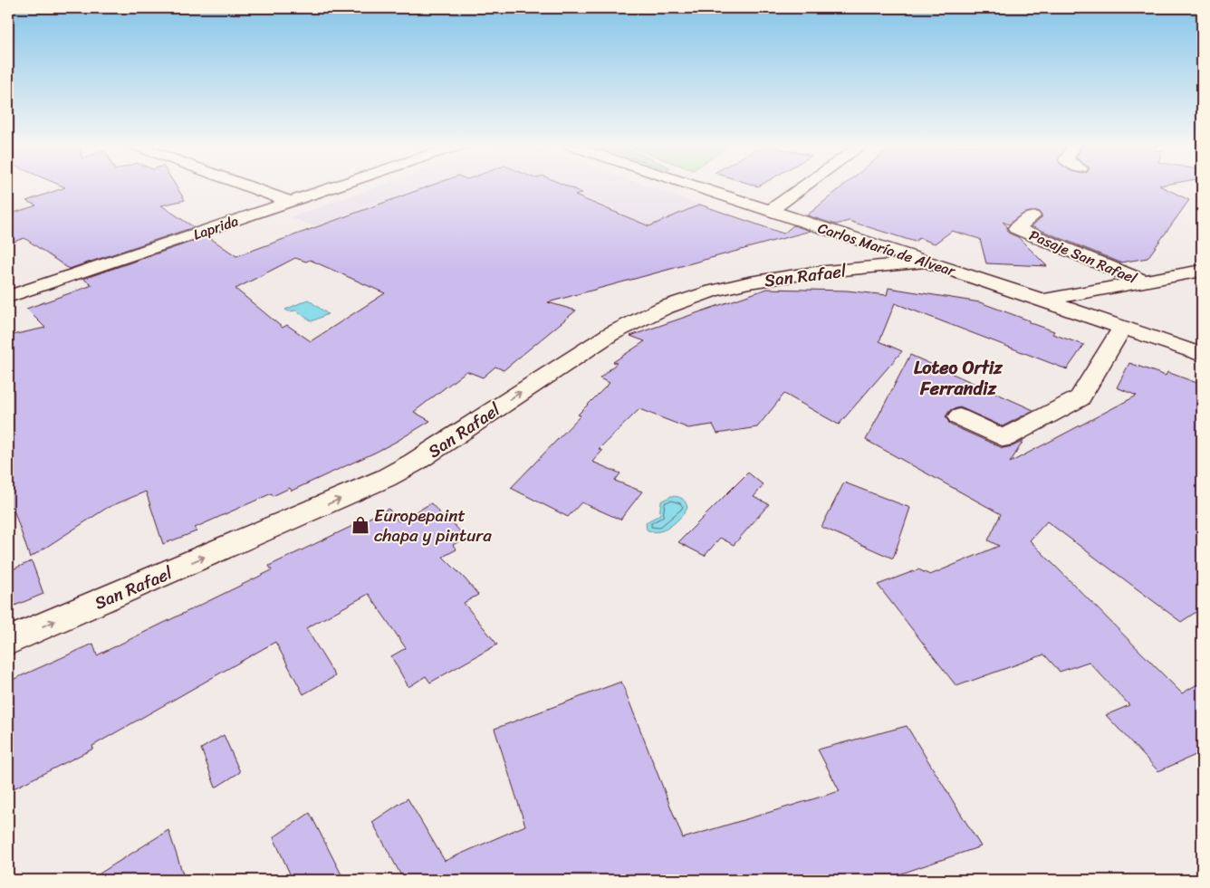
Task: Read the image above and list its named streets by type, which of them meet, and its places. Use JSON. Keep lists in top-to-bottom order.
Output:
{
  "streets": {
    "street": [
      "Laprida",
      "Carlos María de Alvear",
      "Pasaje San Rafael",
      "San Rafael"
    ]
  },
  "crossings": [
    ["Carlos María de Alvear", "San Rafael"]
  ],
  "one_way": ["San Rafael"],
  "districts": ["Loteo Ortiz Ferrandiz"],
  "places": {
    "shop": ["Europepaint chapa y pintura"]
  }
}
